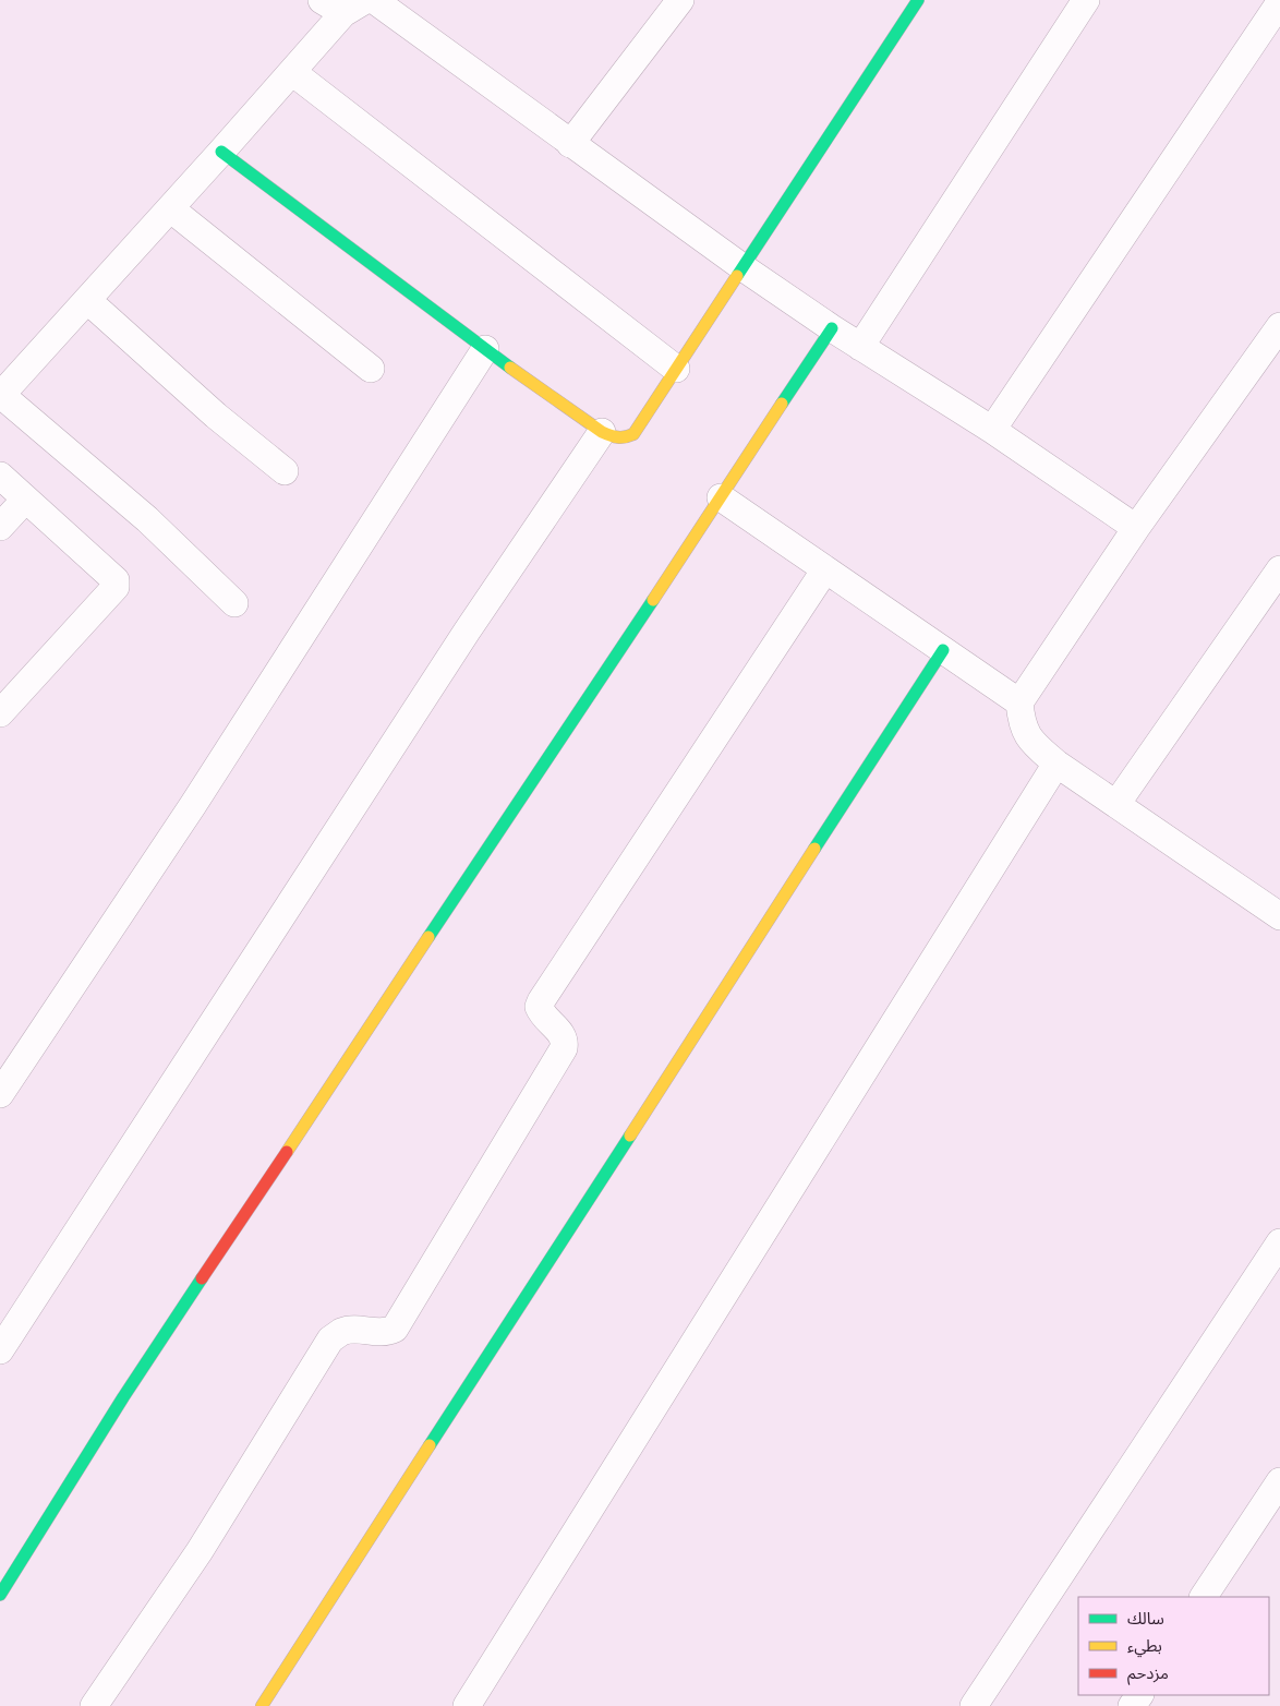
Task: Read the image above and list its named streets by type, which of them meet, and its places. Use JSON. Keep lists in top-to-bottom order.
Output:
{
  "legend": ["سالك", "بطيء", "مزدحم"]
}
